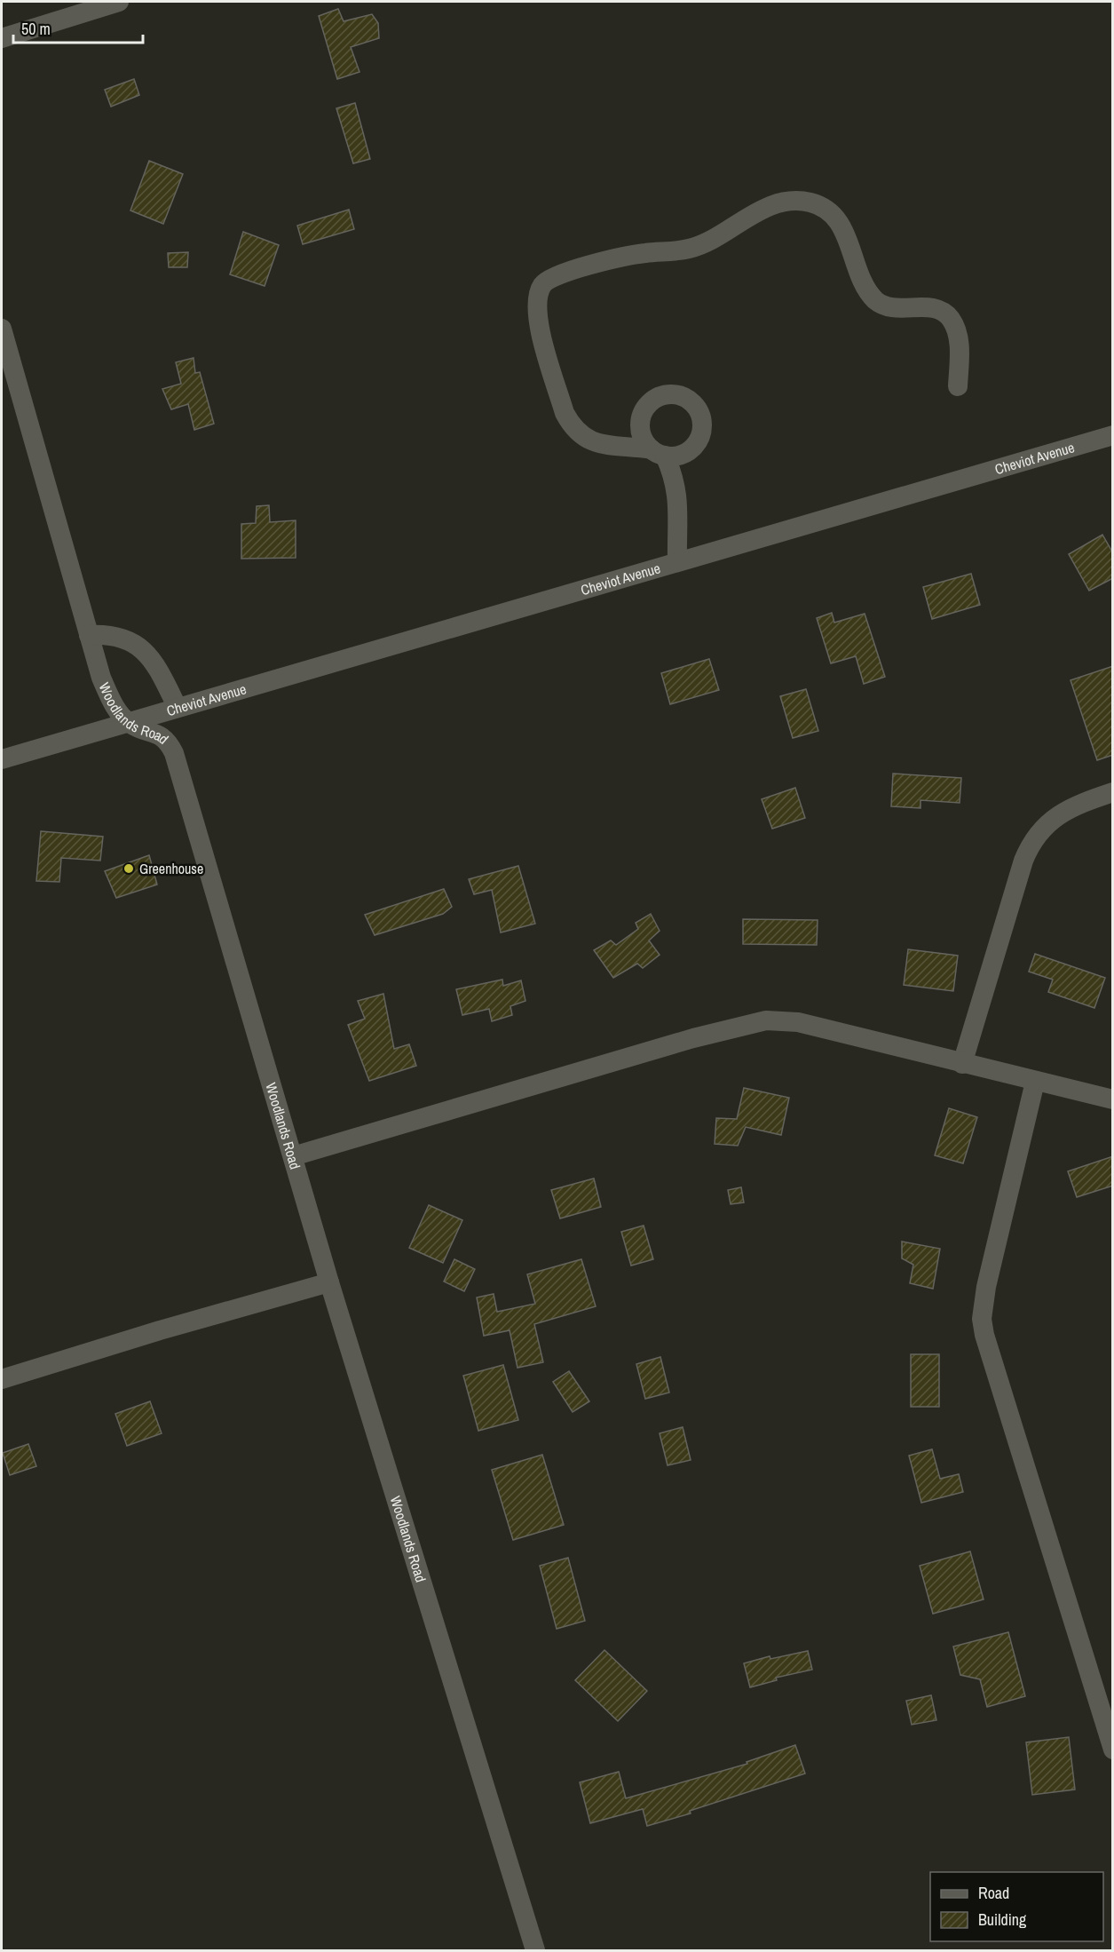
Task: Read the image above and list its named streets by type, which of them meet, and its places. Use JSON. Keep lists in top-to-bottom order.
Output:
{
  "streets": {
    "street": ["Cheviot Avenue", "Woodlands Road"]
  },
  "crossings": [
    ["Cheviot Avenue", "Woodlands Road"]
  ],
  "places": ["Greenhouse"],
  "legend": ["Road", "Building"],
  "scale_bar": "50 m"
}
